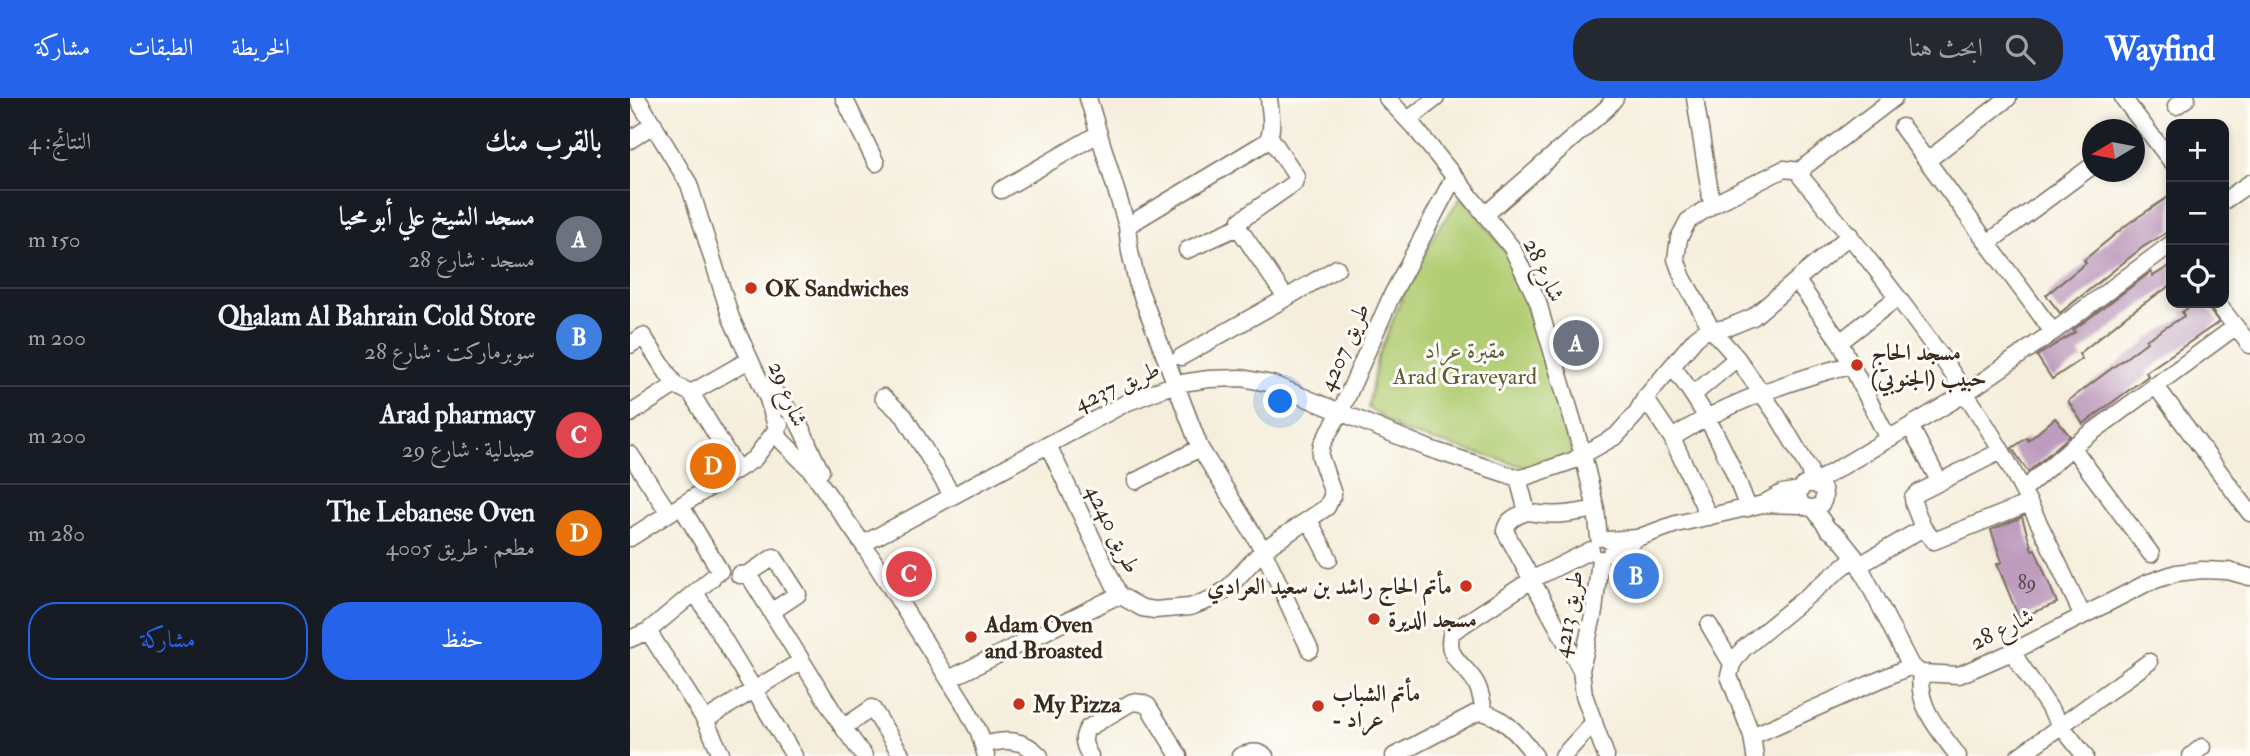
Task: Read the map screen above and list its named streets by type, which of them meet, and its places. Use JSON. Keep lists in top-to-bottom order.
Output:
{
  "streets": {
    "street": [
      "شارع 28",
      "طريق 4207",
      "طريق 4237",
      "شارع 29",
      "طريق 4240",
      "طريق 4213"
    ]
  },
  "crossings": [
    ["شارع 28", "طريق 4207"],
    ["شارع 28", "طريق 4213"],
    ["طريق 4207", "طريق 4237"],
    ["طريق 4207", "طريق 4240"],
    ["طريق 4237", "شارع 29"],
    ["طريق 4237", "طريق 4240"]
  ],
  "parks": ["مقبرة عراد Arad Graveyard"],
  "places": [
    "OK Sandwiches",
    "مسجد الحاج حبيب (الجنوبي)",
    "مأتم الحاج راشد بن سعيد العرادي",
    "مسجد الديرة",
    "Adam Oven and Broasted",
    "My Pizza",
    "مأتم الشباب - عراد"
  ],
  "house_numbers": ["89"],
  "north": "left",
  "page": {
    "header": "Wayfind",
    "search": "ابحث هنا",
    "nav": ["الخريطة", "الطبقات", "مشاركة"],
    "heading": ["بالقرب منك", "النتائج: 4"],
    "map_buttons": ["+", "−"],
    "list": [
      {
        "mark": "A",
        "name": "مسجد الشيخ علي أبو محيا",
        "note": "مسجد · شارع 28",
        "value": "150 m"
      },
      {
        "mark": "B",
        "name": "Qhalam Al Bahrain Cold Store",
        "note": "سوبرماركت · شارع 28",
        "value": "200 m"
      },
      {
        "mark": "C",
        "name": "Arad pharmacy",
        "note": "صيدلية · شارع 29",
        "value": "200 m"
      },
      {
        "mark": "D",
        "name": "The Lebanese Oven",
        "note": "مطعم · طريق 4005",
        "value": "280 m"
      }
    ],
    "pins": [
      "A",
      "D",
      "C",
      "B"
    ],
    "buttons": ["حفظ", "مشاركة"]
  }
}
